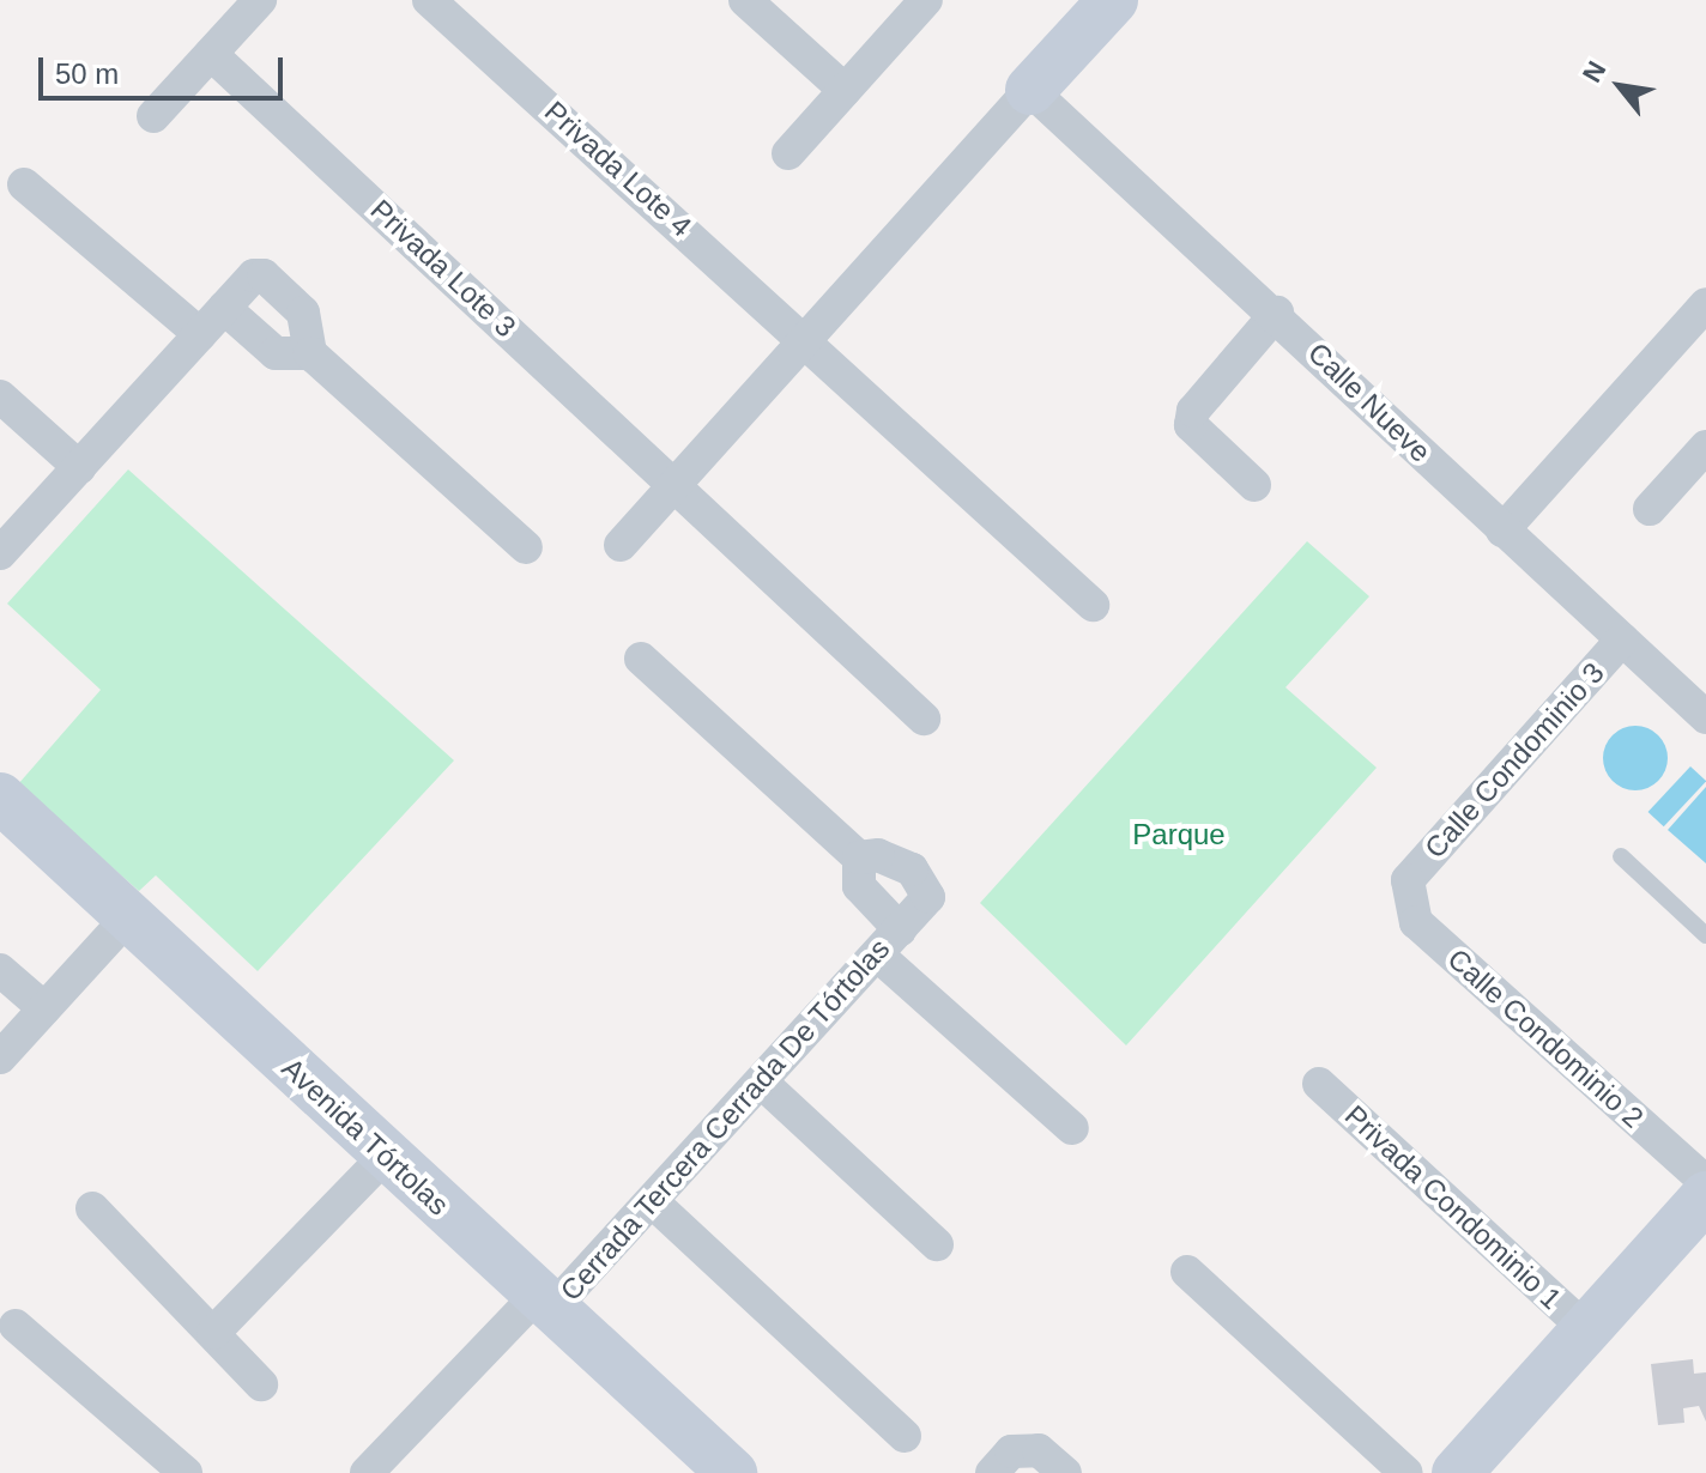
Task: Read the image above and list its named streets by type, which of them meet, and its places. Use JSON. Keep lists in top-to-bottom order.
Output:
{
  "streets": {
    "street": [
      "Privada Lote 4",
      "Privada Lote 3",
      "Calle Nueve",
      "Calle Condominio 3",
      "Calle Condominio 2",
      "Cerrada Tercera Cerrada De Tórtolas",
      "Avenida Tórtolas",
      "Privada Condominio 1"
    ]
  },
  "crossings": [
    ["Calle Nueve", "Calle Condominio 3"],
    ["Calle Condominio 3", "Calle Condominio 2"],
    ["Cerrada Tercera Cerrada De Tórtolas", "Avenida Tórtolas"]
  ],
  "parks": ["Parque"],
  "scale_bar": "50 m",
  "north": "top left"
}
